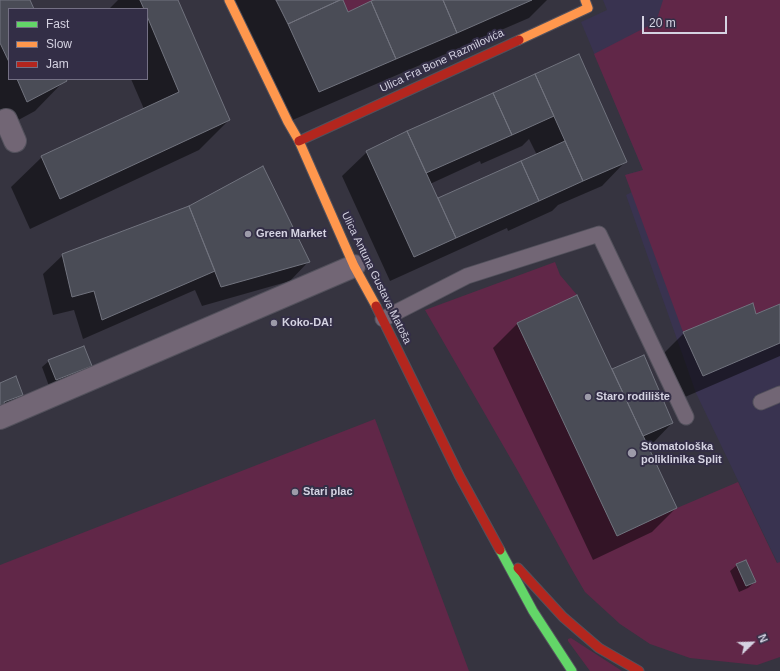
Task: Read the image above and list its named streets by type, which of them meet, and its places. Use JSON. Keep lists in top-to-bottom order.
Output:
{
  "streets": {
    "street": ["Ulica Fra Bone Razmilovića", "Ulica Antuna Gustava Matoša"]
  },
  "crossings": [
    ["Ulica Fra Bone Razmilovića", "Ulica Antuna Gustava Matoša"]
  ],
  "places": [
    "Green Market",
    "Koko-DA!",
    "Staro rodilište",
    "Stomatološka poliklinika Split",
    "Stari plac"
  ],
  "legend": ["Fast", "Slow", "Jam"],
  "scale_bar": "20 m",
  "north": "top right"
}
